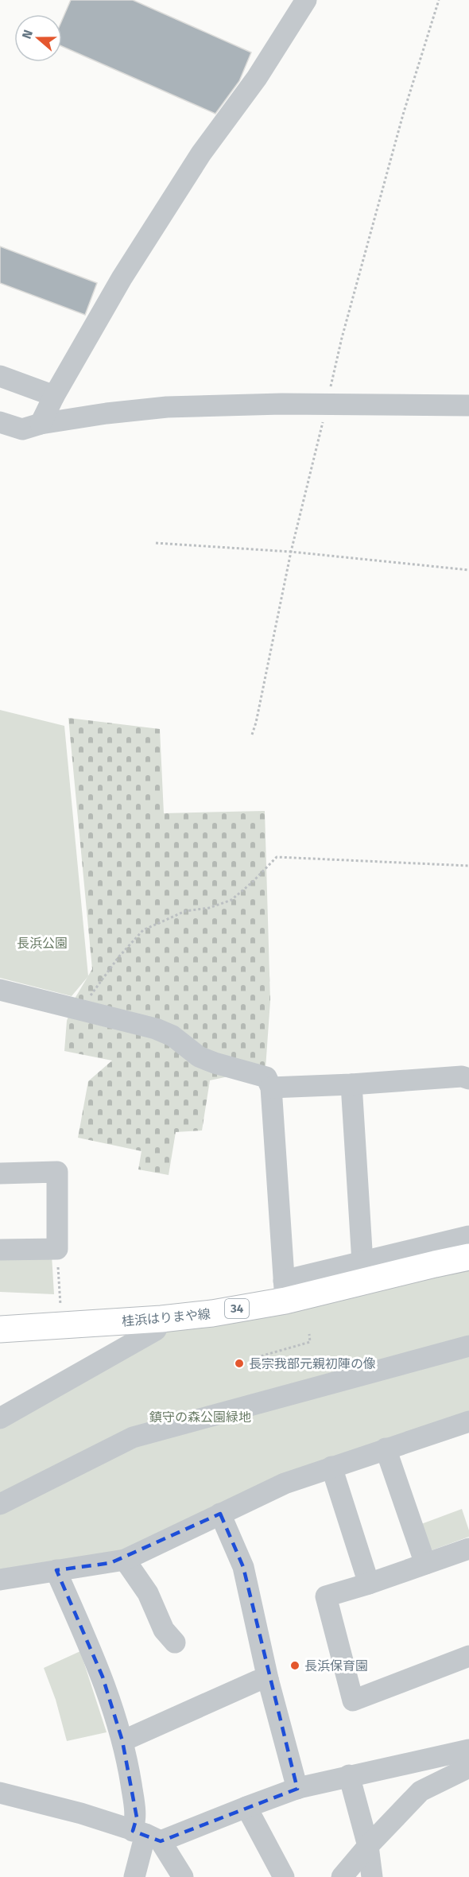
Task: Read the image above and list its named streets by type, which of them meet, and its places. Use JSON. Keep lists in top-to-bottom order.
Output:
{
  "streets": {
    "main road": ["34", "桂浜はりまや線"]
  },
  "parks": ["長浜公園", "鎮守の森公園緑地"],
  "places": ["長宗我部元親初陣の像", "長浜保育園"],
  "north": "left"
}
